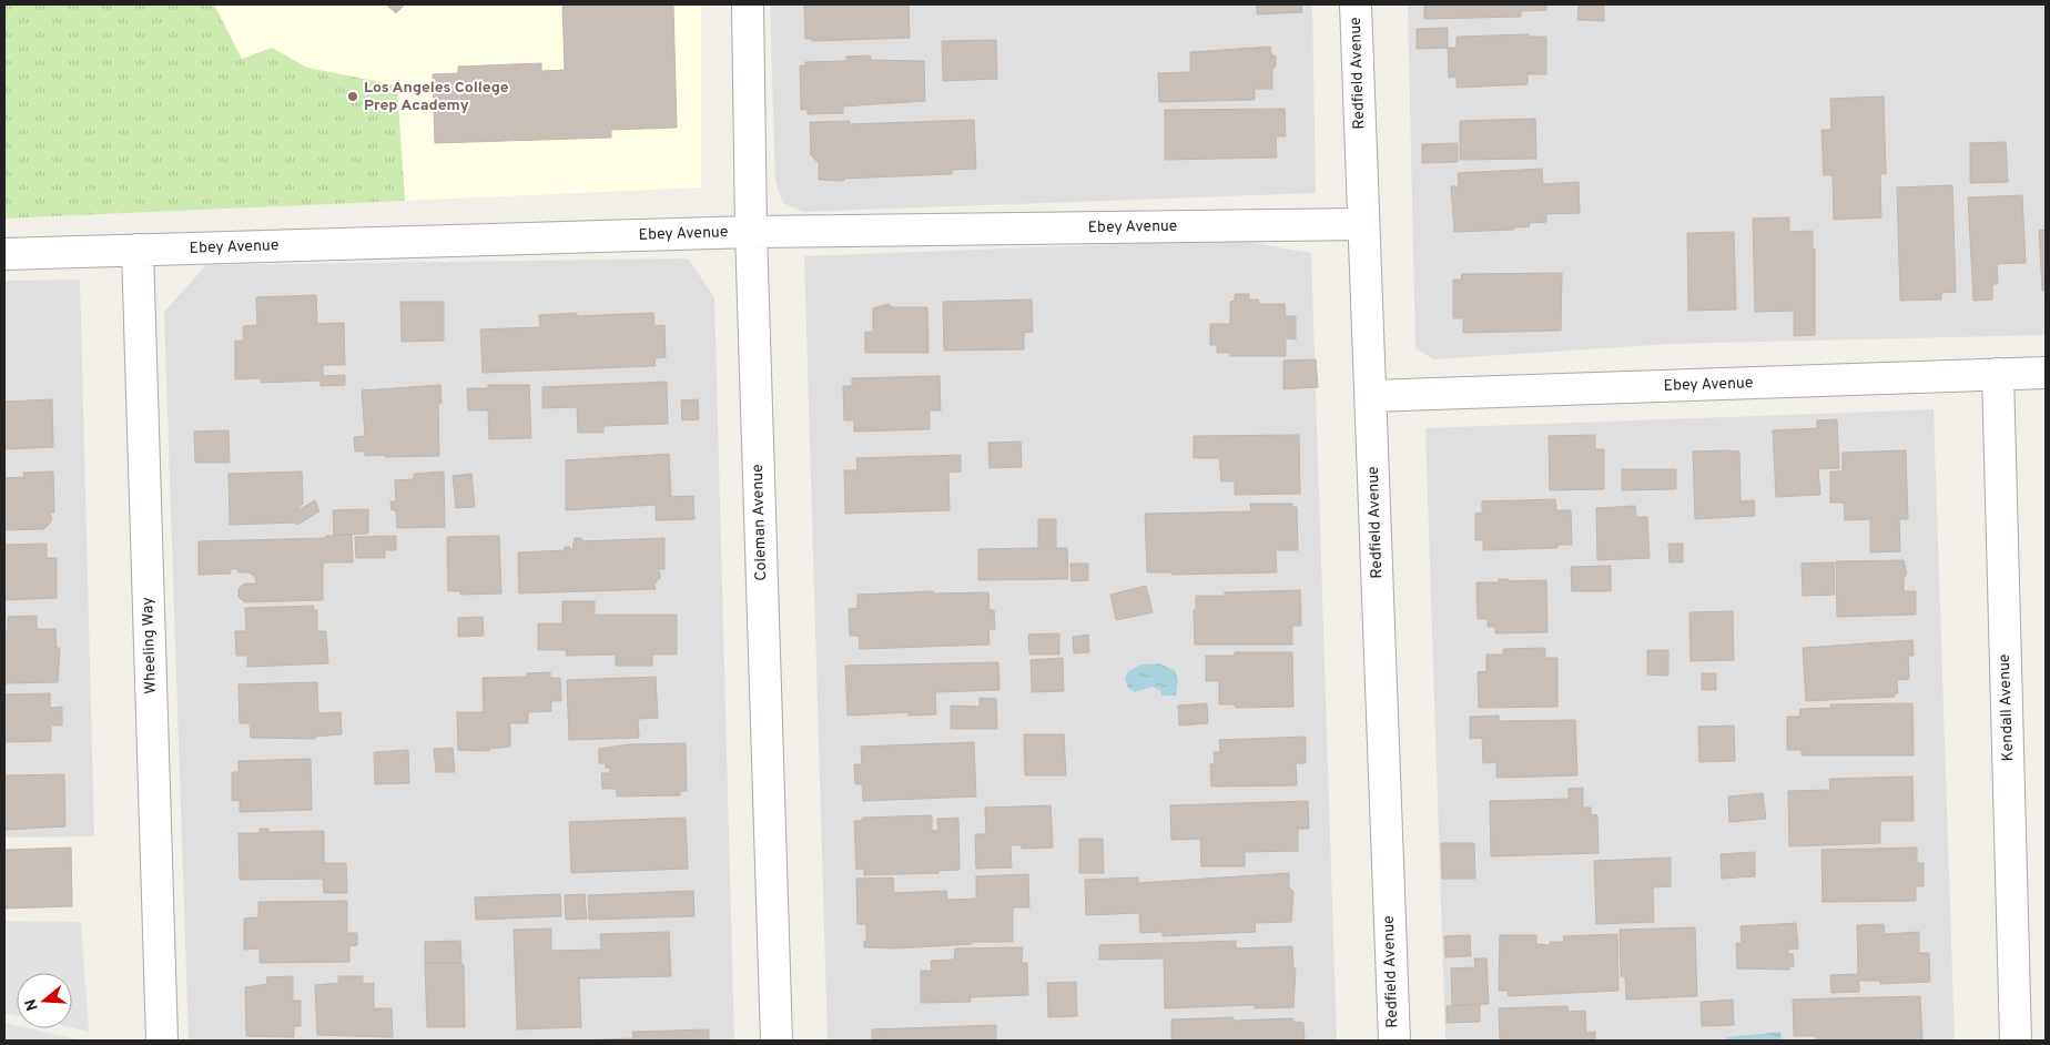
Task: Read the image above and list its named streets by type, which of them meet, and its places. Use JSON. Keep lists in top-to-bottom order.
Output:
{
  "streets": {
    "street": [
      "Redfield Avenue",
      "Ebey Avenue",
      "Coleman Avenue",
      "Wheeling Way",
      "Kendall Avenue"
    ]
  },
  "crossings": [
    ["Redfield Avenue", "Ebey Avenue"],
    ["Ebey Avenue", "Coleman Avenue"],
    ["Ebey Avenue", "Wheeling Way"],
    ["Ebey Avenue", "Kendall Avenue"]
  ],
  "places": ["Los Angeles College Prep Academy"],
  "north": "left"
}
